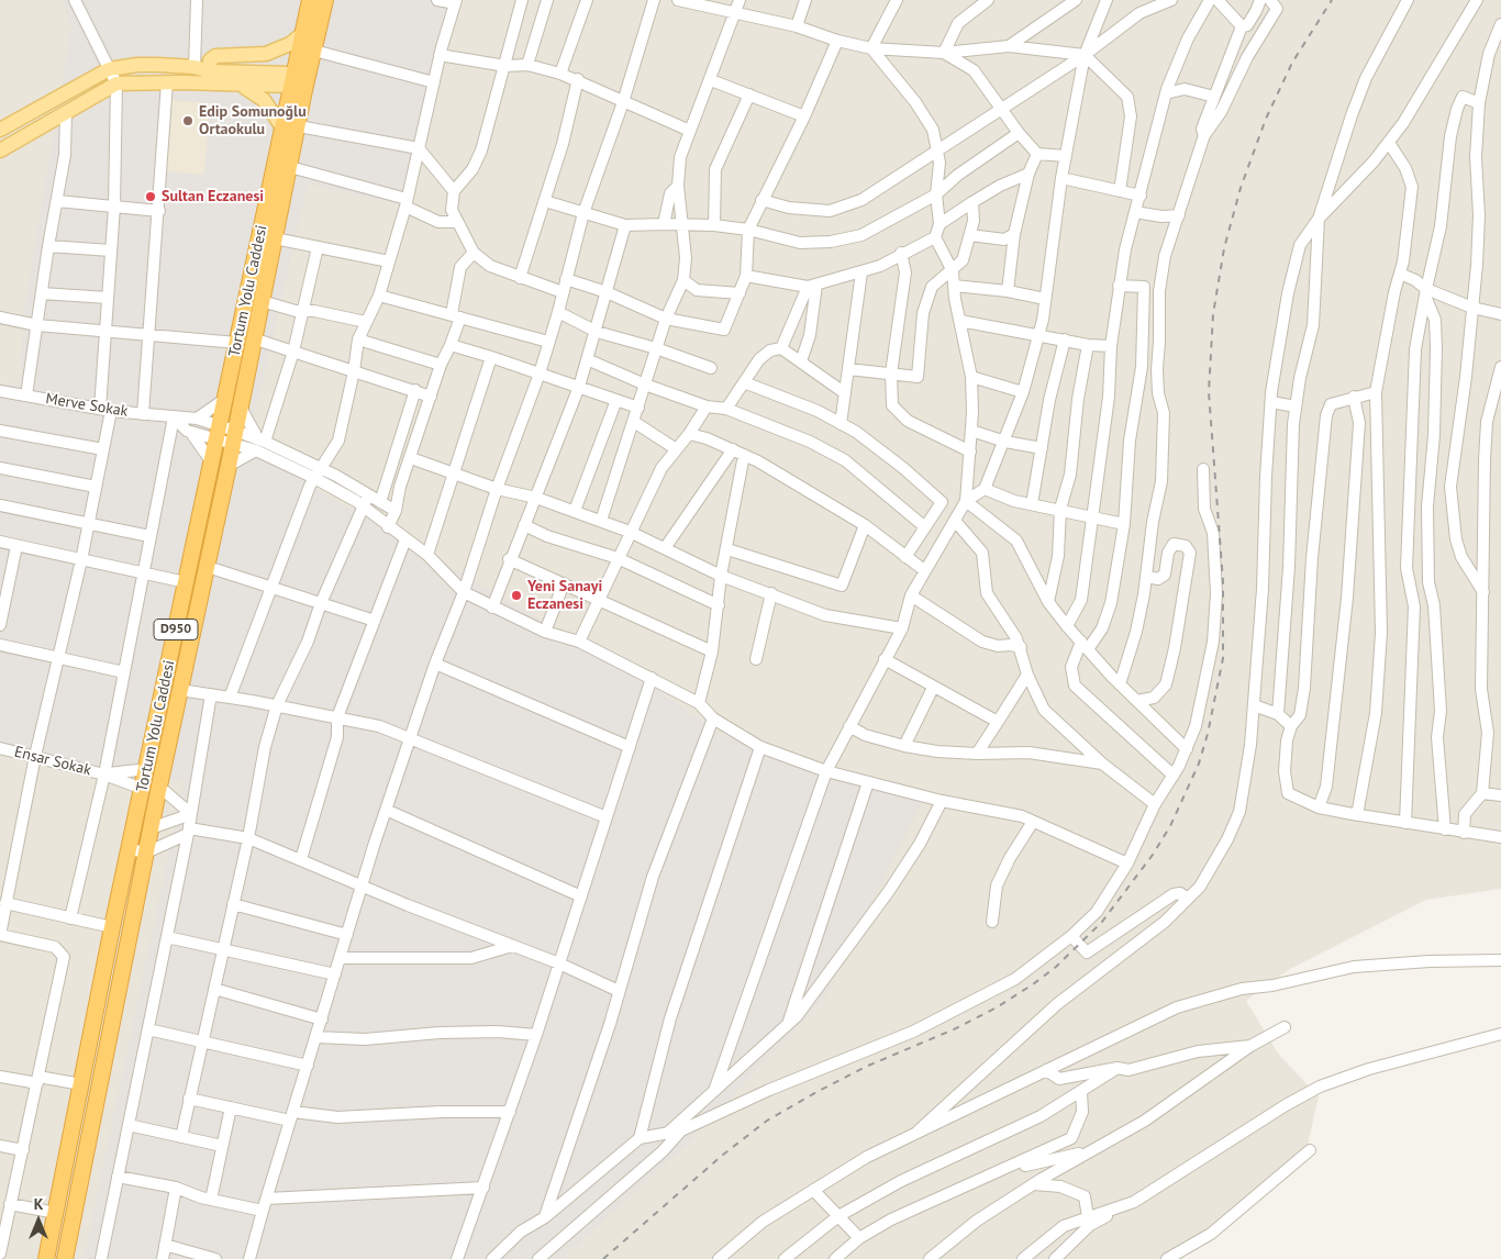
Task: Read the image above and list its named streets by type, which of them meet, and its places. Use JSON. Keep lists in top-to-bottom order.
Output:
{
  "streets": {
    "highway": ["Tortum Yolu Caddesi", "D950"],
    "street": ["Merve Sokak", "Ensar Sokak"]
  },
  "crossings": [
    ["Tortum Yolu Caddesi", "Merve Sokak"],
    ["Tortum Yolu Caddesi", "Ensar Sokak"]
  ],
  "places": ["Edip Somunoğlu Ortaokulu", "Sultan Eczanesi", "Yeni Sanayi Eczanesi"],
  "north": "top"
}
